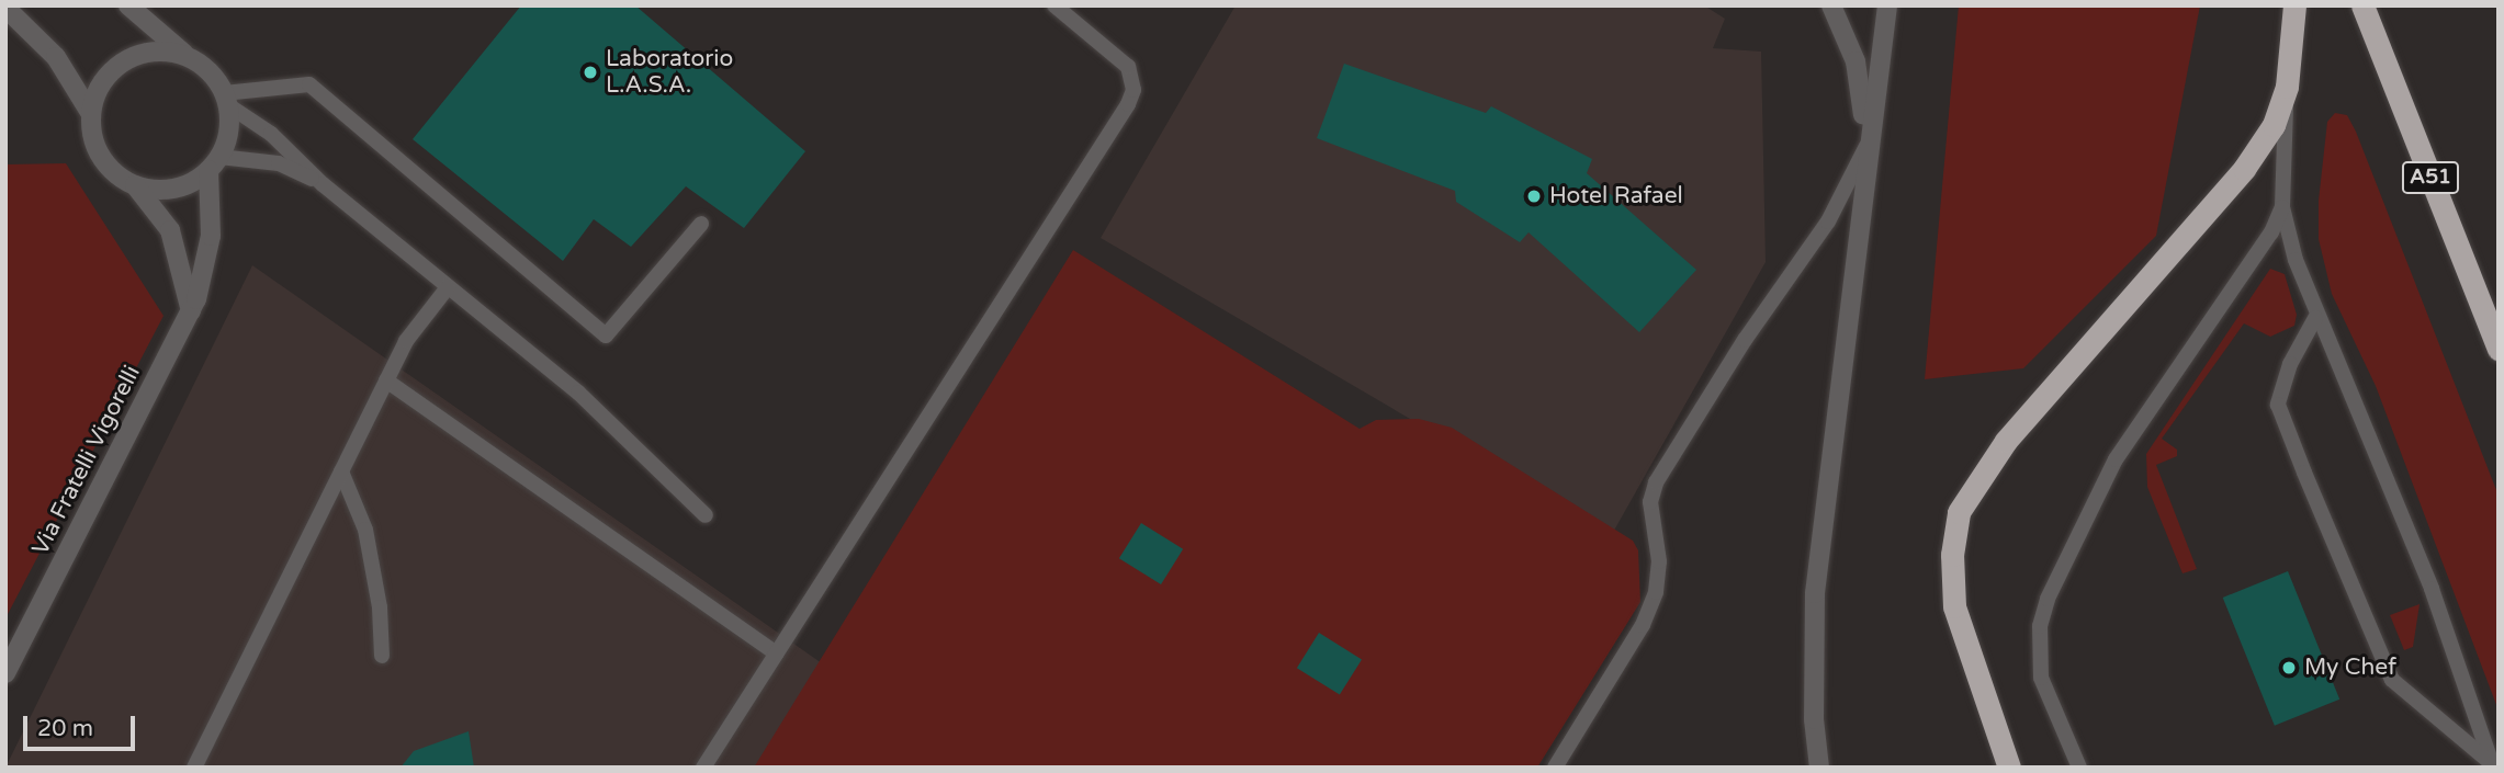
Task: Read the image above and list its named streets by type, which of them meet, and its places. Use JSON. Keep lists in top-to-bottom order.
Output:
{
  "streets": {
    "highway": ["A51"],
    "street": ["Via Fratelli Vigorelli"]
  },
  "places": ["Laboratorio L.A.S.A.", "Hotel Rafael", "My Chef"],
  "scale_bar": "20 m"
}
